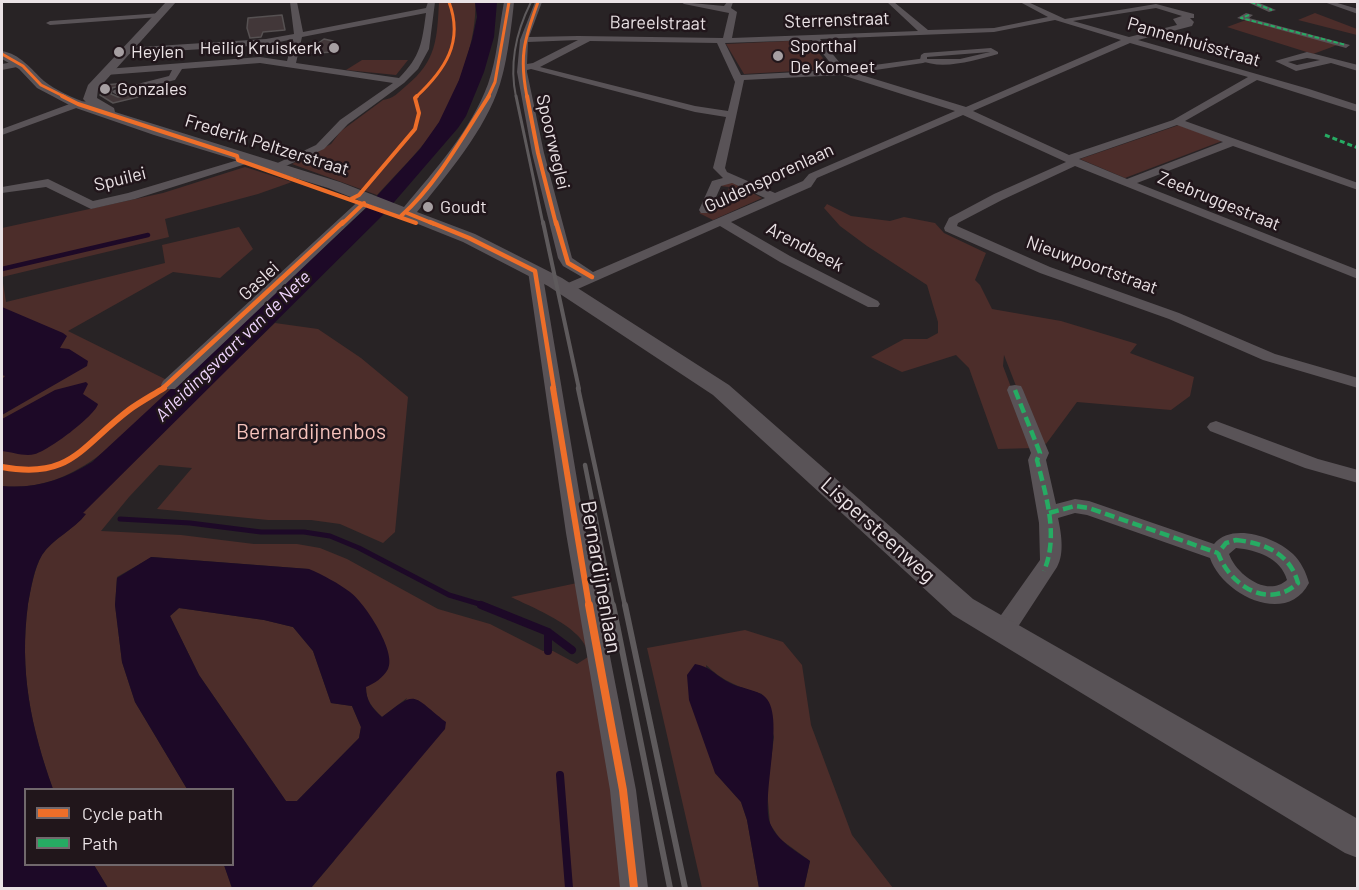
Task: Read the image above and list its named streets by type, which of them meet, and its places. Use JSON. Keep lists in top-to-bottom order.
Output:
{
  "streets": {
    "street": [
      "Sterrenstraat",
      "Bareelstraat",
      "Pannenhuisstraat",
      "Spoorweglei",
      "Frederik Peltzerstraat",
      "Guldensporenlaan",
      "Spuilei",
      "Zeebruggestraat",
      "Arendbeek",
      "Nieuwpoortstraat",
      "Gaslei",
      "Lispersteenweg",
      "Bernardijnenlaan"
    ]
  },
  "crossings": [
    ["Sterrenstraat", "Bareelstraat"],
    ["Sterrenstraat", "Pannenhuisstraat"],
    ["Bareelstraat", "Spoorweglei"],
    ["Pannenhuisstraat", "Guldensporenlaan"],
    ["Spoorweglei", "Guldensporenlaan"],
    ["Frederik Peltzerstraat", "Spuilei"],
    ["Frederik Peltzerstraat", "Gaslei"],
    ["Frederik Peltzerstraat", "Lispersteenweg"],
    ["Guldensporenlaan", "Zeebruggestraat"],
    ["Guldensporenlaan", "Arendbeek"],
    ["Zeebruggestraat", "Nieuwpoortstraat"],
    ["Lispersteenweg", "Bernardijnenlaan"]
  ],
  "water": ["Afleidingsvaart van de Nete"],
  "parks": ["Bernardijnenbos"],
  "places": [
    "Heilig Kruiskerk",
    "Heylen",
    "Sporthal De Komeet",
    "Gonzales",
    "Goudt"
  ],
  "legend": ["Cycle path", "Path"]
}
